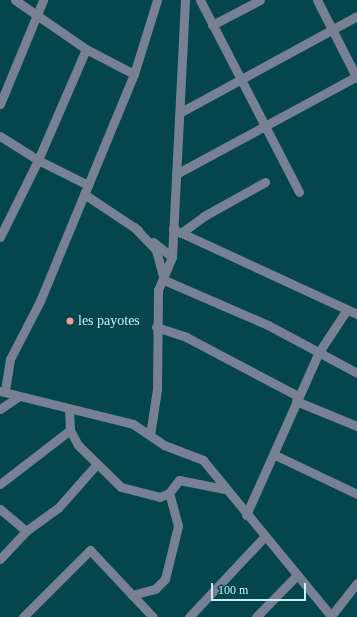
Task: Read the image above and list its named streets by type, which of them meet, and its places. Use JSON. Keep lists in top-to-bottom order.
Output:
{
  "places": ["les payotes"],
  "scale_bar": "100 m"
}
